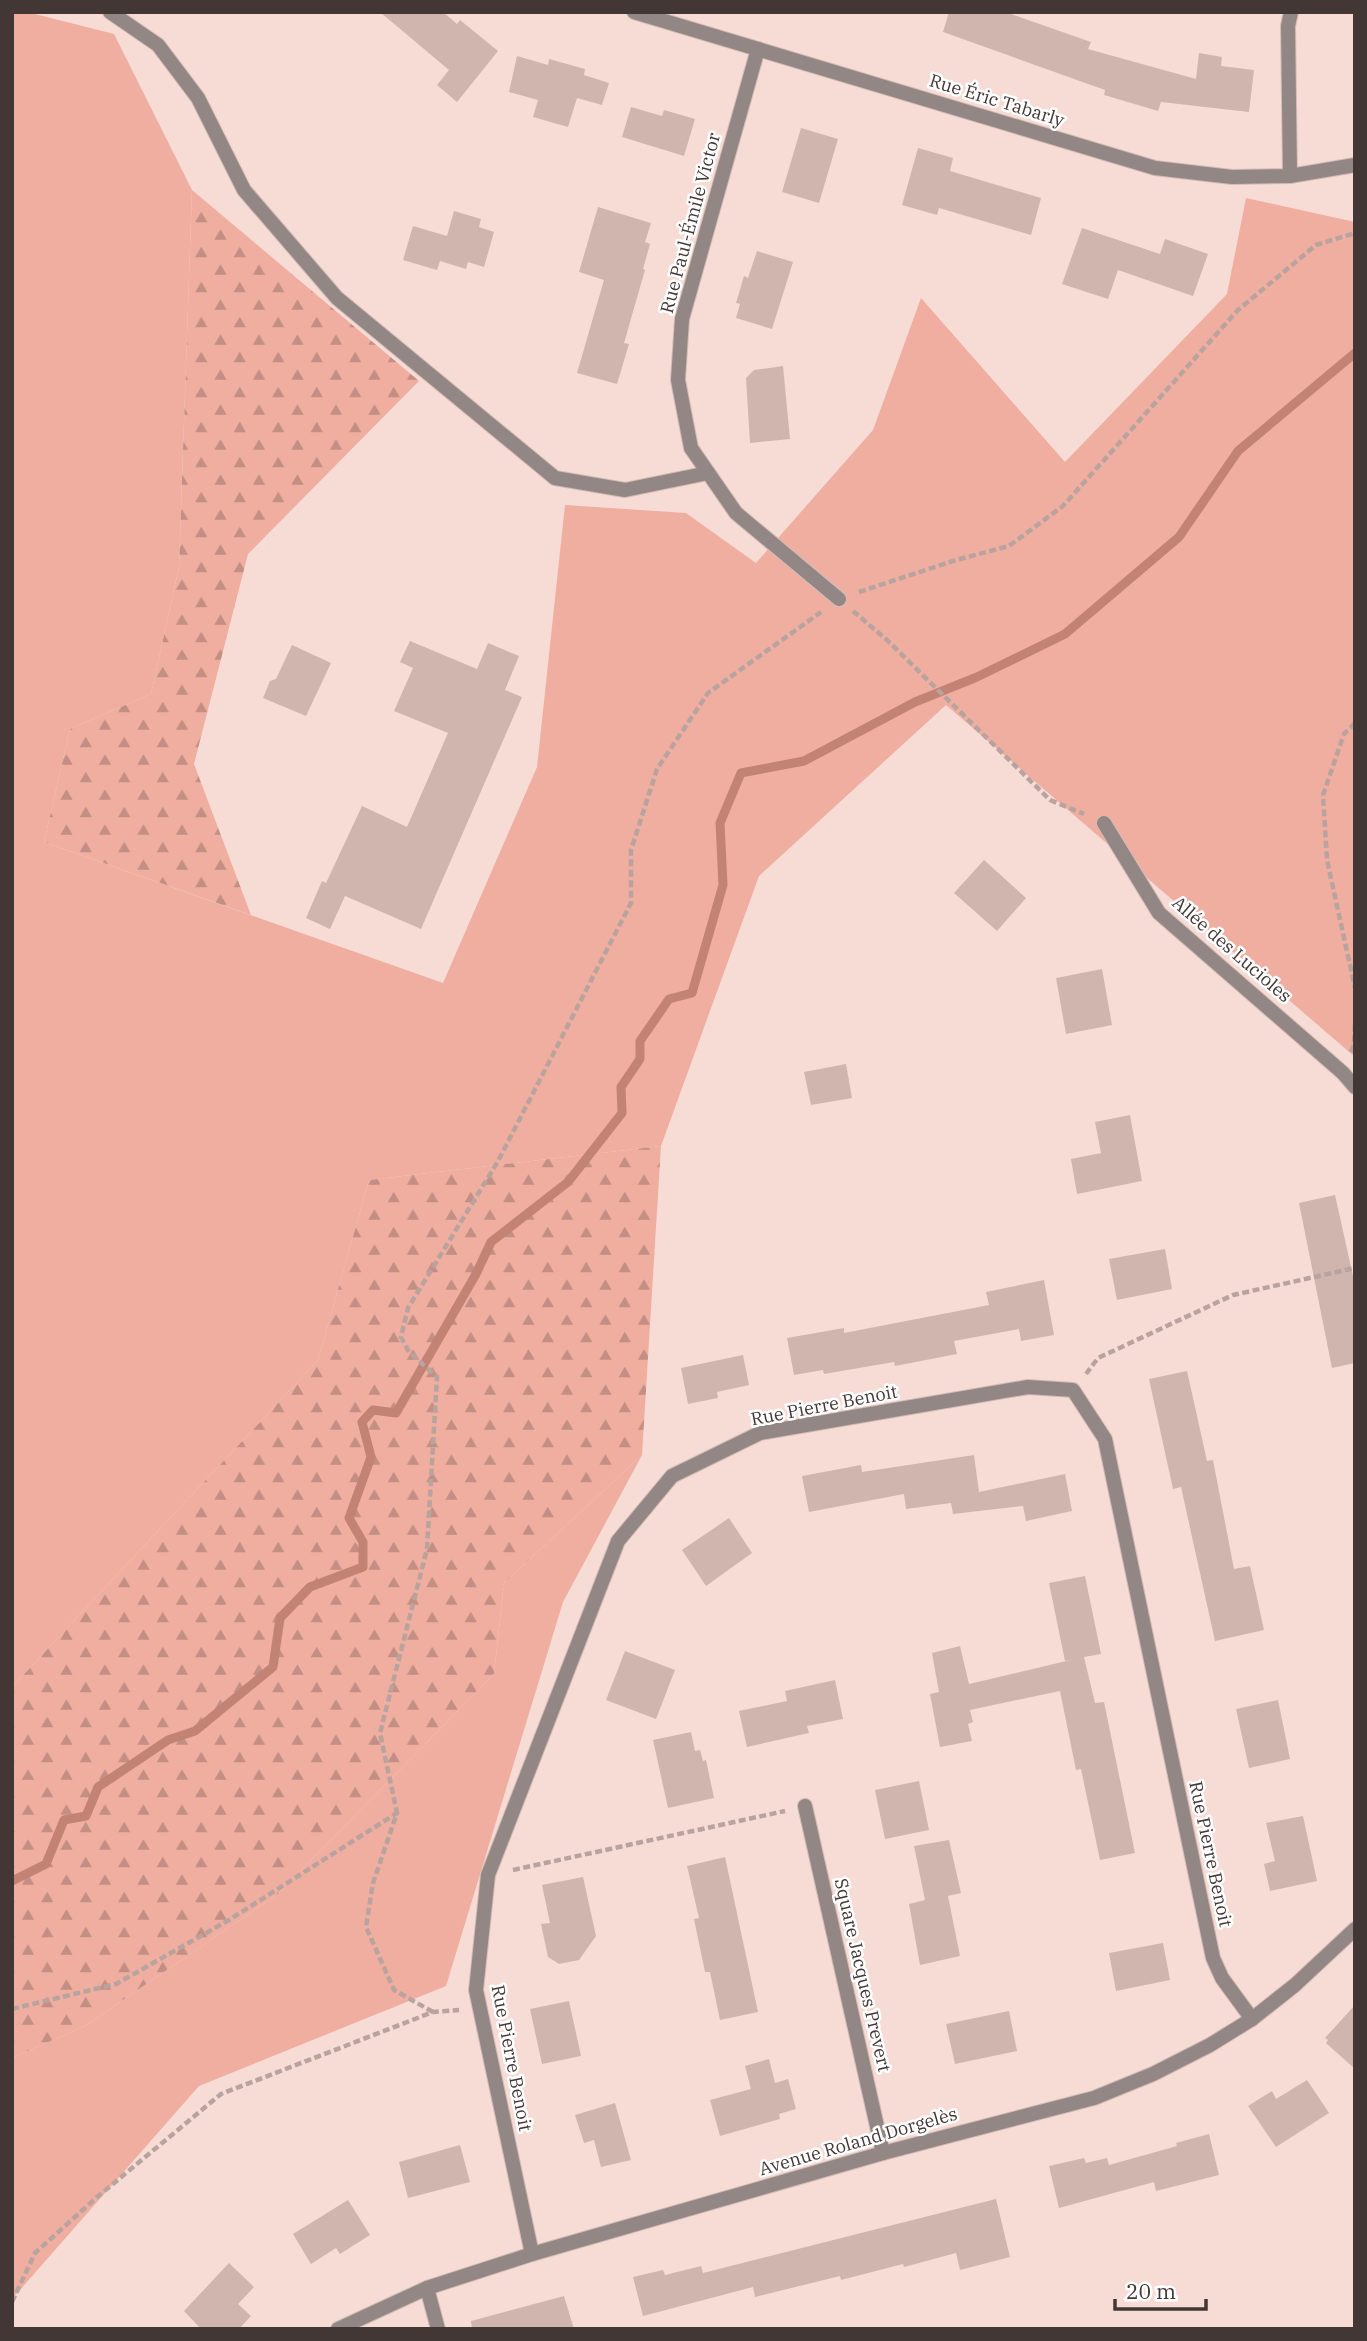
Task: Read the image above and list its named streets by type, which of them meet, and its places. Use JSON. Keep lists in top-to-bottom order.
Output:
{
  "streets": {
    "street": [
      "Rue Éric Tabarly",
      "Rue Paul-Émile Victor",
      "Allée des Lucioles",
      "Rue Pierre Benoit",
      "Square Jacques Prevert",
      "Avenue Roland Dorgelès"
    ]
  },
  "crossings": [
    ["Rue Éric Tabarly", "Rue Paul-Émile Victor"],
    ["Rue Pierre Benoit", "Avenue Roland Dorgelès"],
    ["Square Jacques Prevert", "Avenue Roland Dorgelès"]
  ],
  "scale_bar": "20 m"
}
